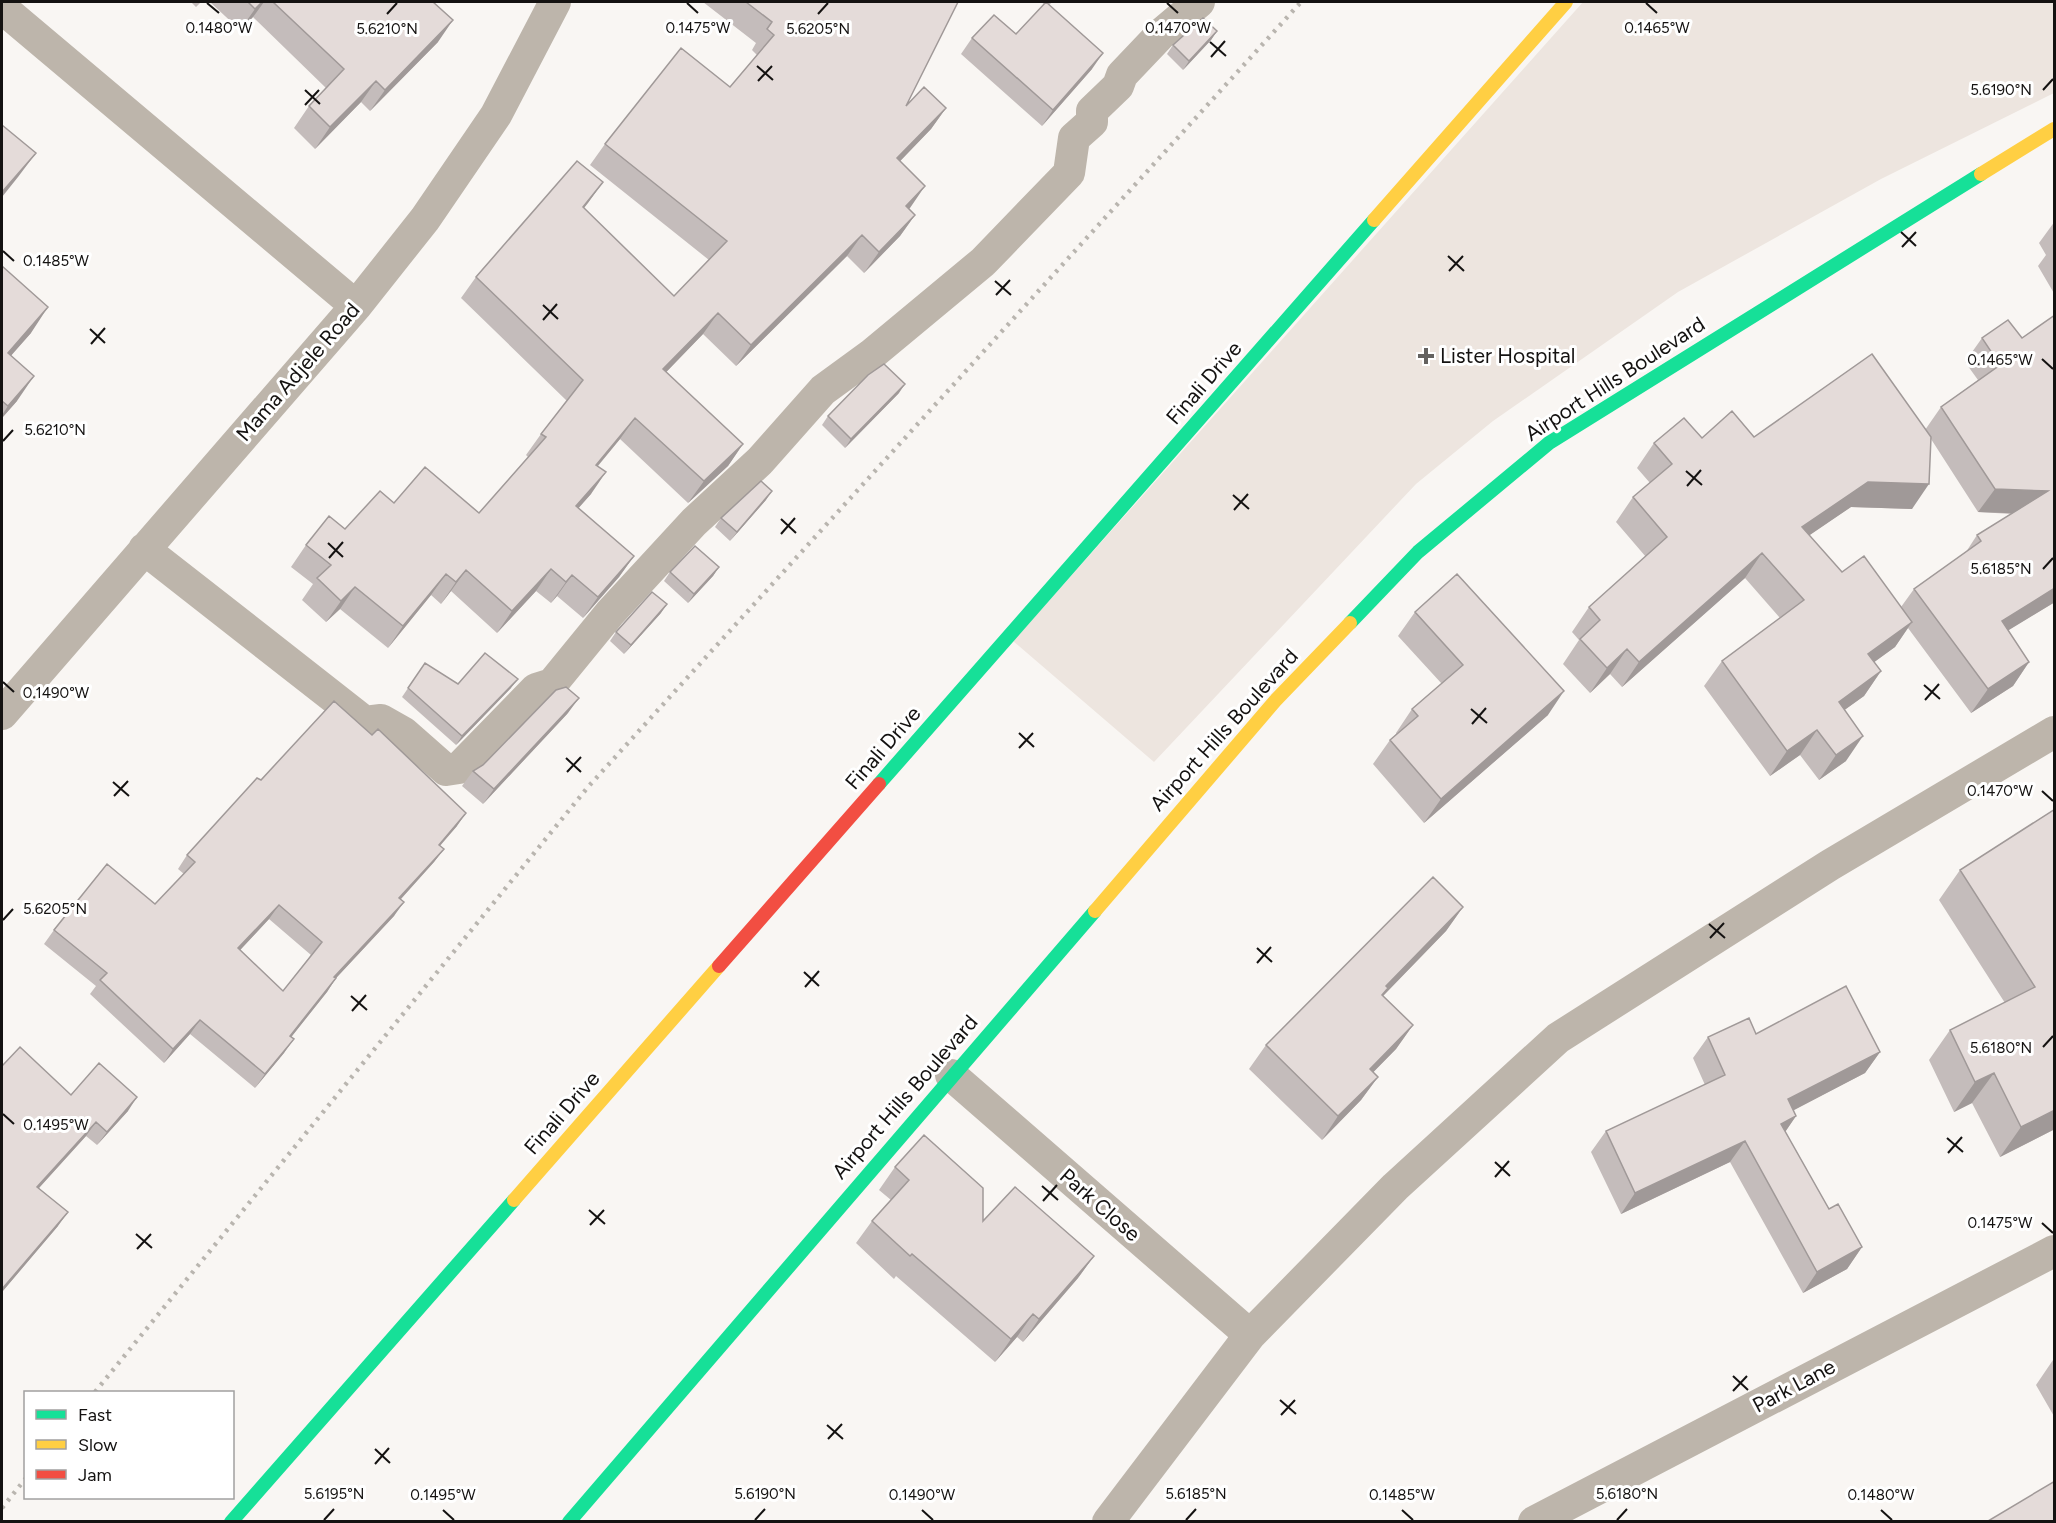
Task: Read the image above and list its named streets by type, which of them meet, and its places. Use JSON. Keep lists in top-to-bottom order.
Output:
{
  "streets": {
    "street": [
      "Mama Adjele Road",
      "Airport Hills Boulevard",
      "Finali Drive",
      "Park Close",
      "Park Lane"
    ]
  },
  "crossings": [
    ["Airport Hills Boulevard", "Park Close"]
  ],
  "places": {
    "health": ["Lister Hospital"]
  },
  "legend": ["Fast", "Slow", "Jam"],
  "coordinates": [
    "0.1480°W",
    "0.1475°W",
    "0.1470°W",
    "0.1465°W",
    "5.6210°N",
    "5.6205°N",
    "5.6190°N",
    "0.1485°W",
    "5.6185°N",
    "0.1490°W",
    "5.6180°N",
    "0.1495°W",
    "5.6195°N"
  ]
}
